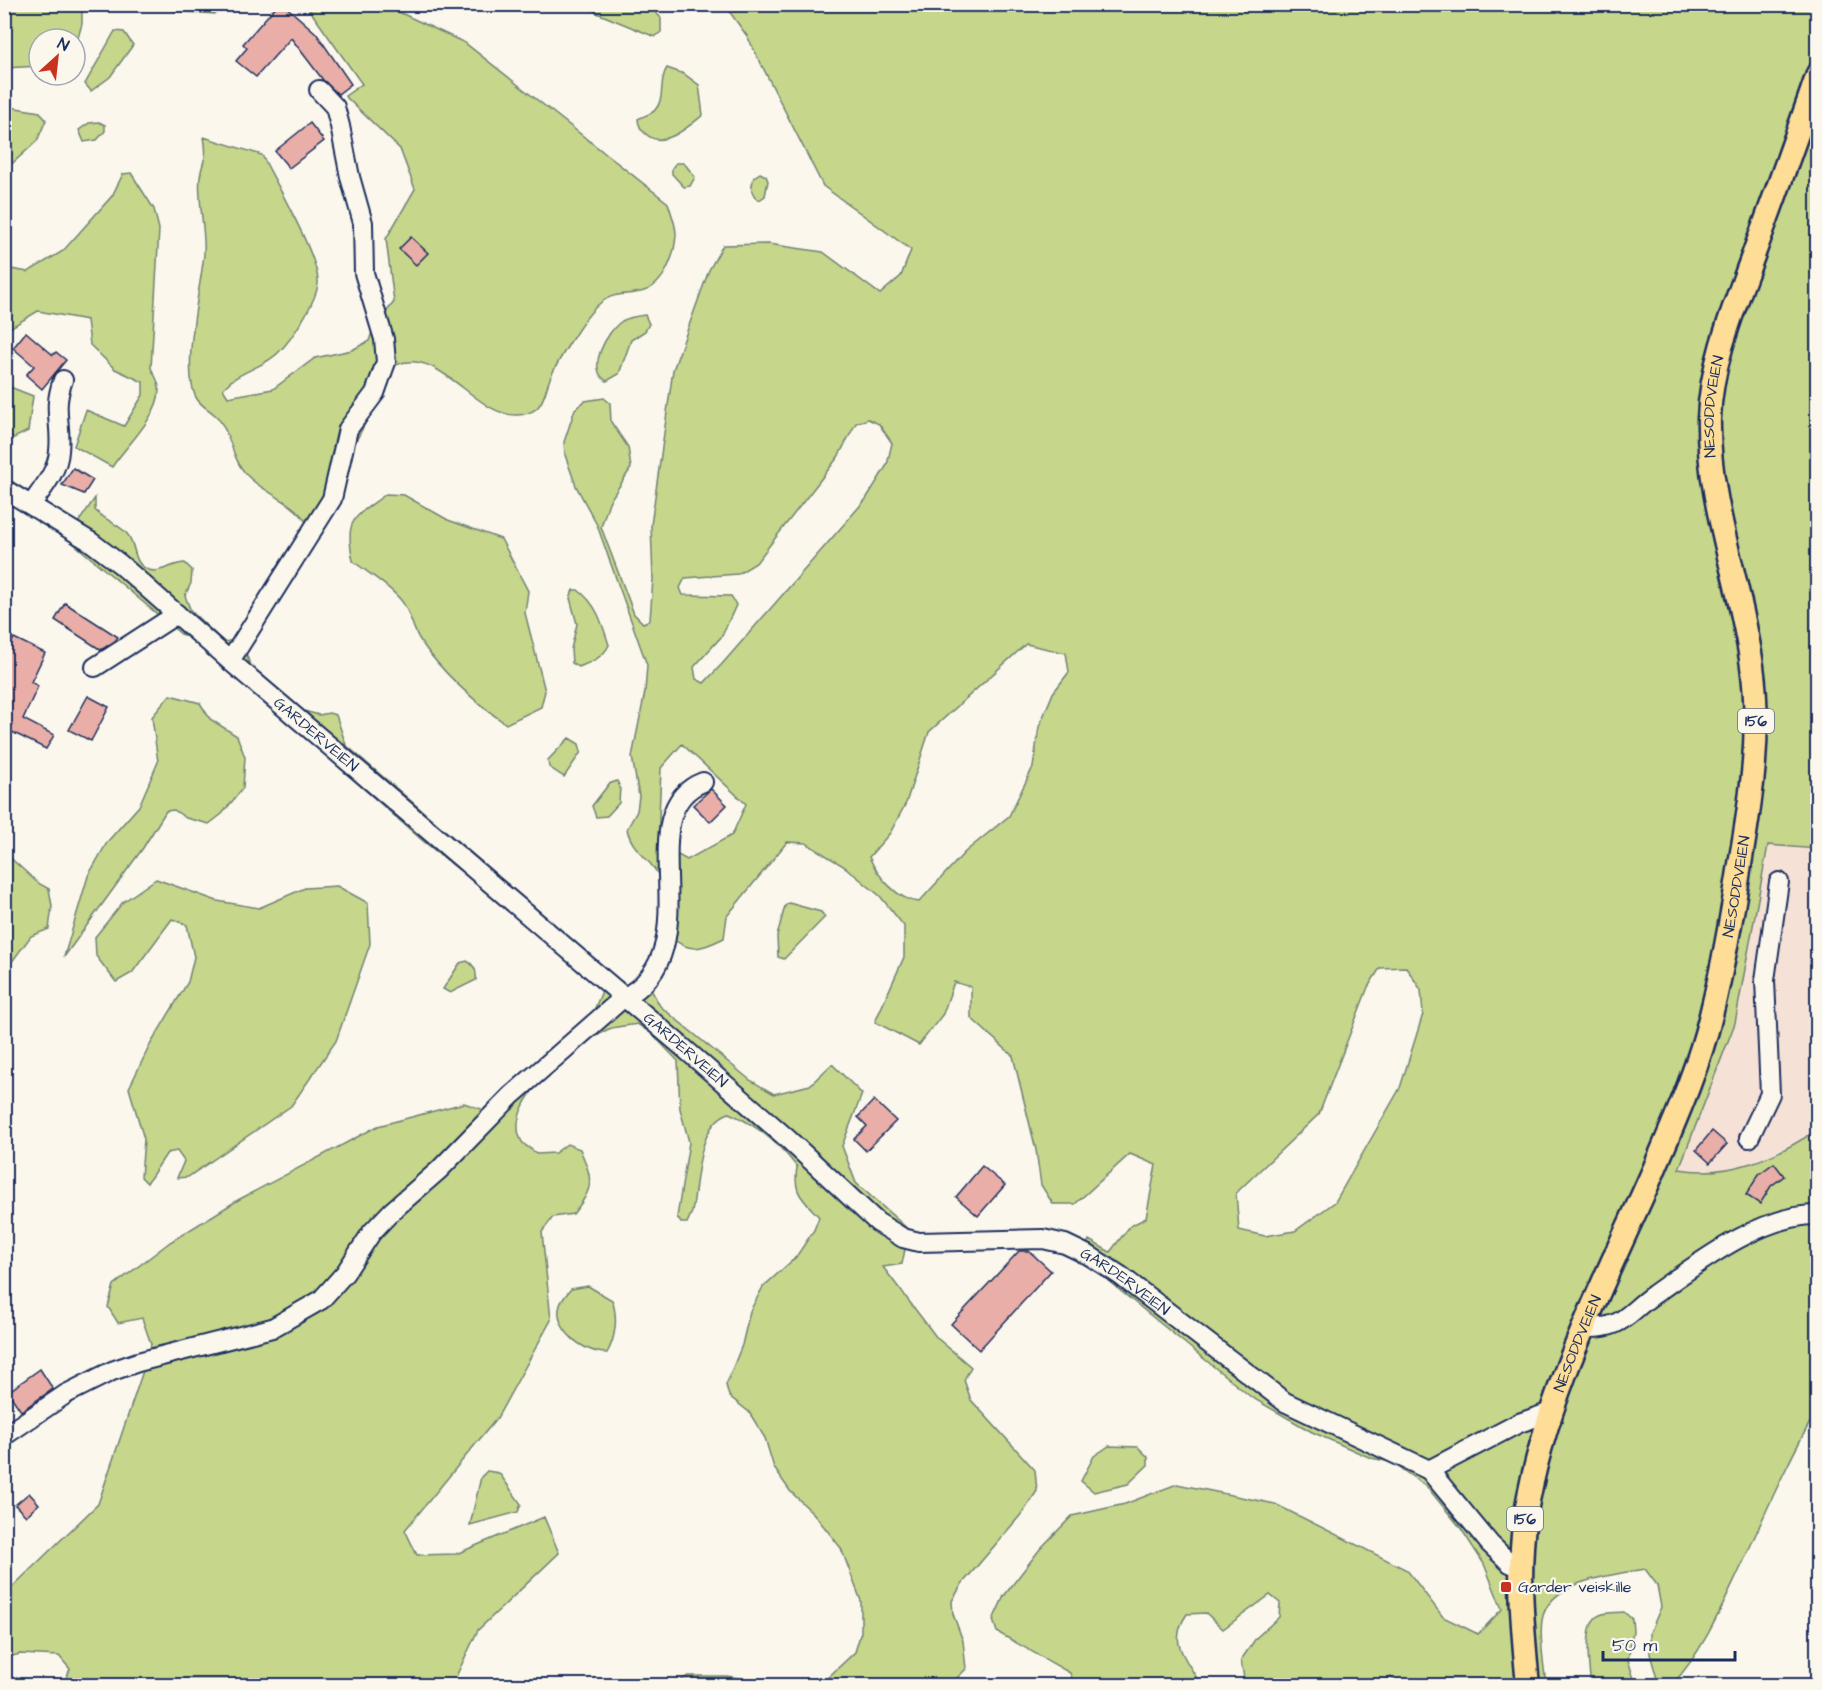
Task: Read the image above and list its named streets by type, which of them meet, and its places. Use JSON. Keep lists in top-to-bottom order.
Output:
{
  "streets": {
    "main road": ["NESODDVEIEN", "156"],
    "street": ["GARDERVEIEN"]
  },
  "crossings": [
    ["NESODDVEIEN", "GARDERVEIEN"]
  ],
  "places": {
    "transit": ["Garder veiskille"]
  },
  "scale_bar": "50 m",
  "north": "top right"
}
